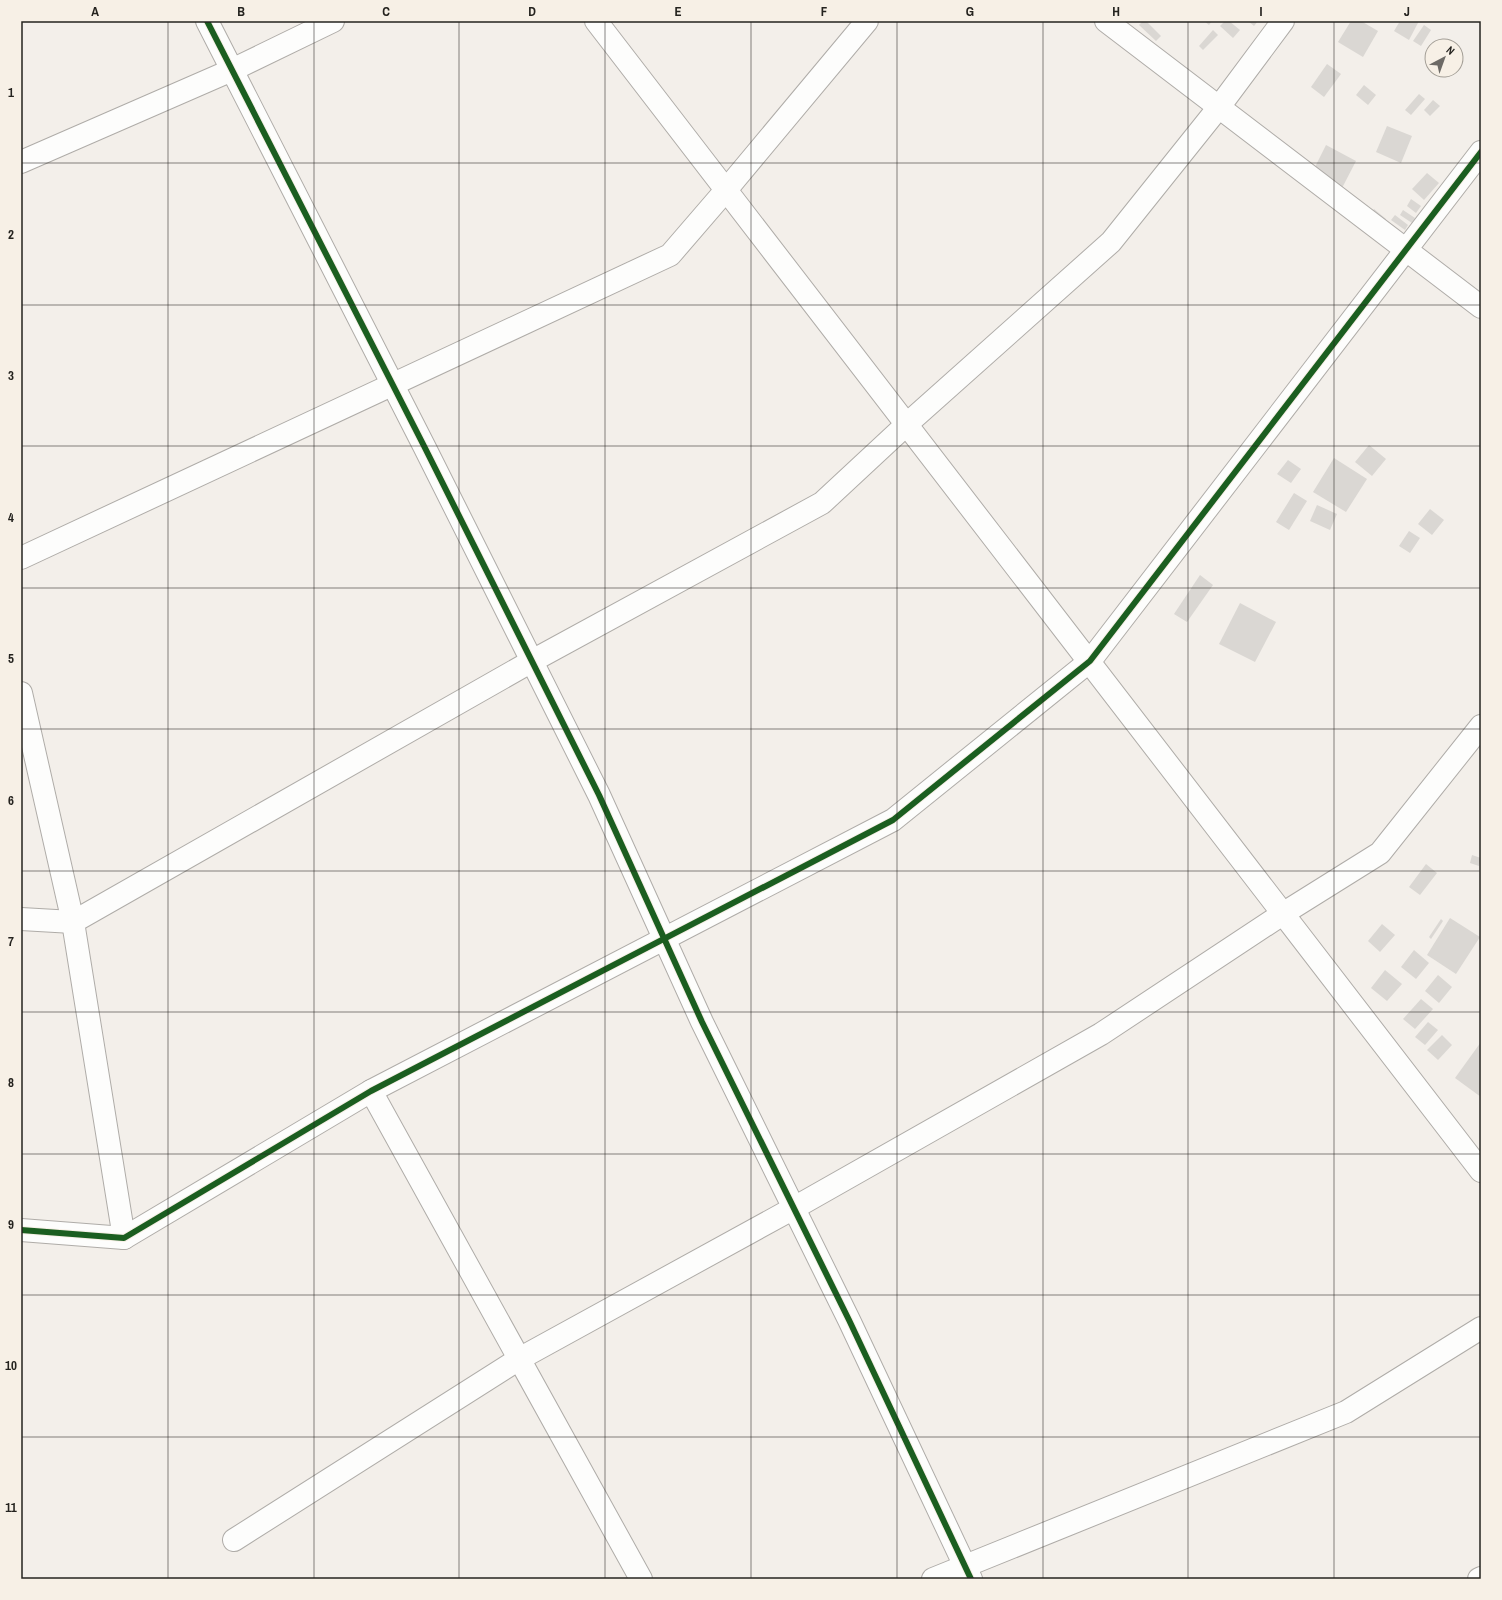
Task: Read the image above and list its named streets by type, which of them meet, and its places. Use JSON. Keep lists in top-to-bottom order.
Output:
{
  "north": "top right",
  "grid": {
    "columns": [
      "A",
      "B",
      "C",
      "D",
      "E",
      "F",
      "G",
      "H",
      "I",
      "J"
    ],
    "rows": [
      "1",
      "2",
      "3",
      "4",
      "5",
      "6",
      "7",
      "8",
      "9",
      "10",
      "11"
    ]
  }
}
